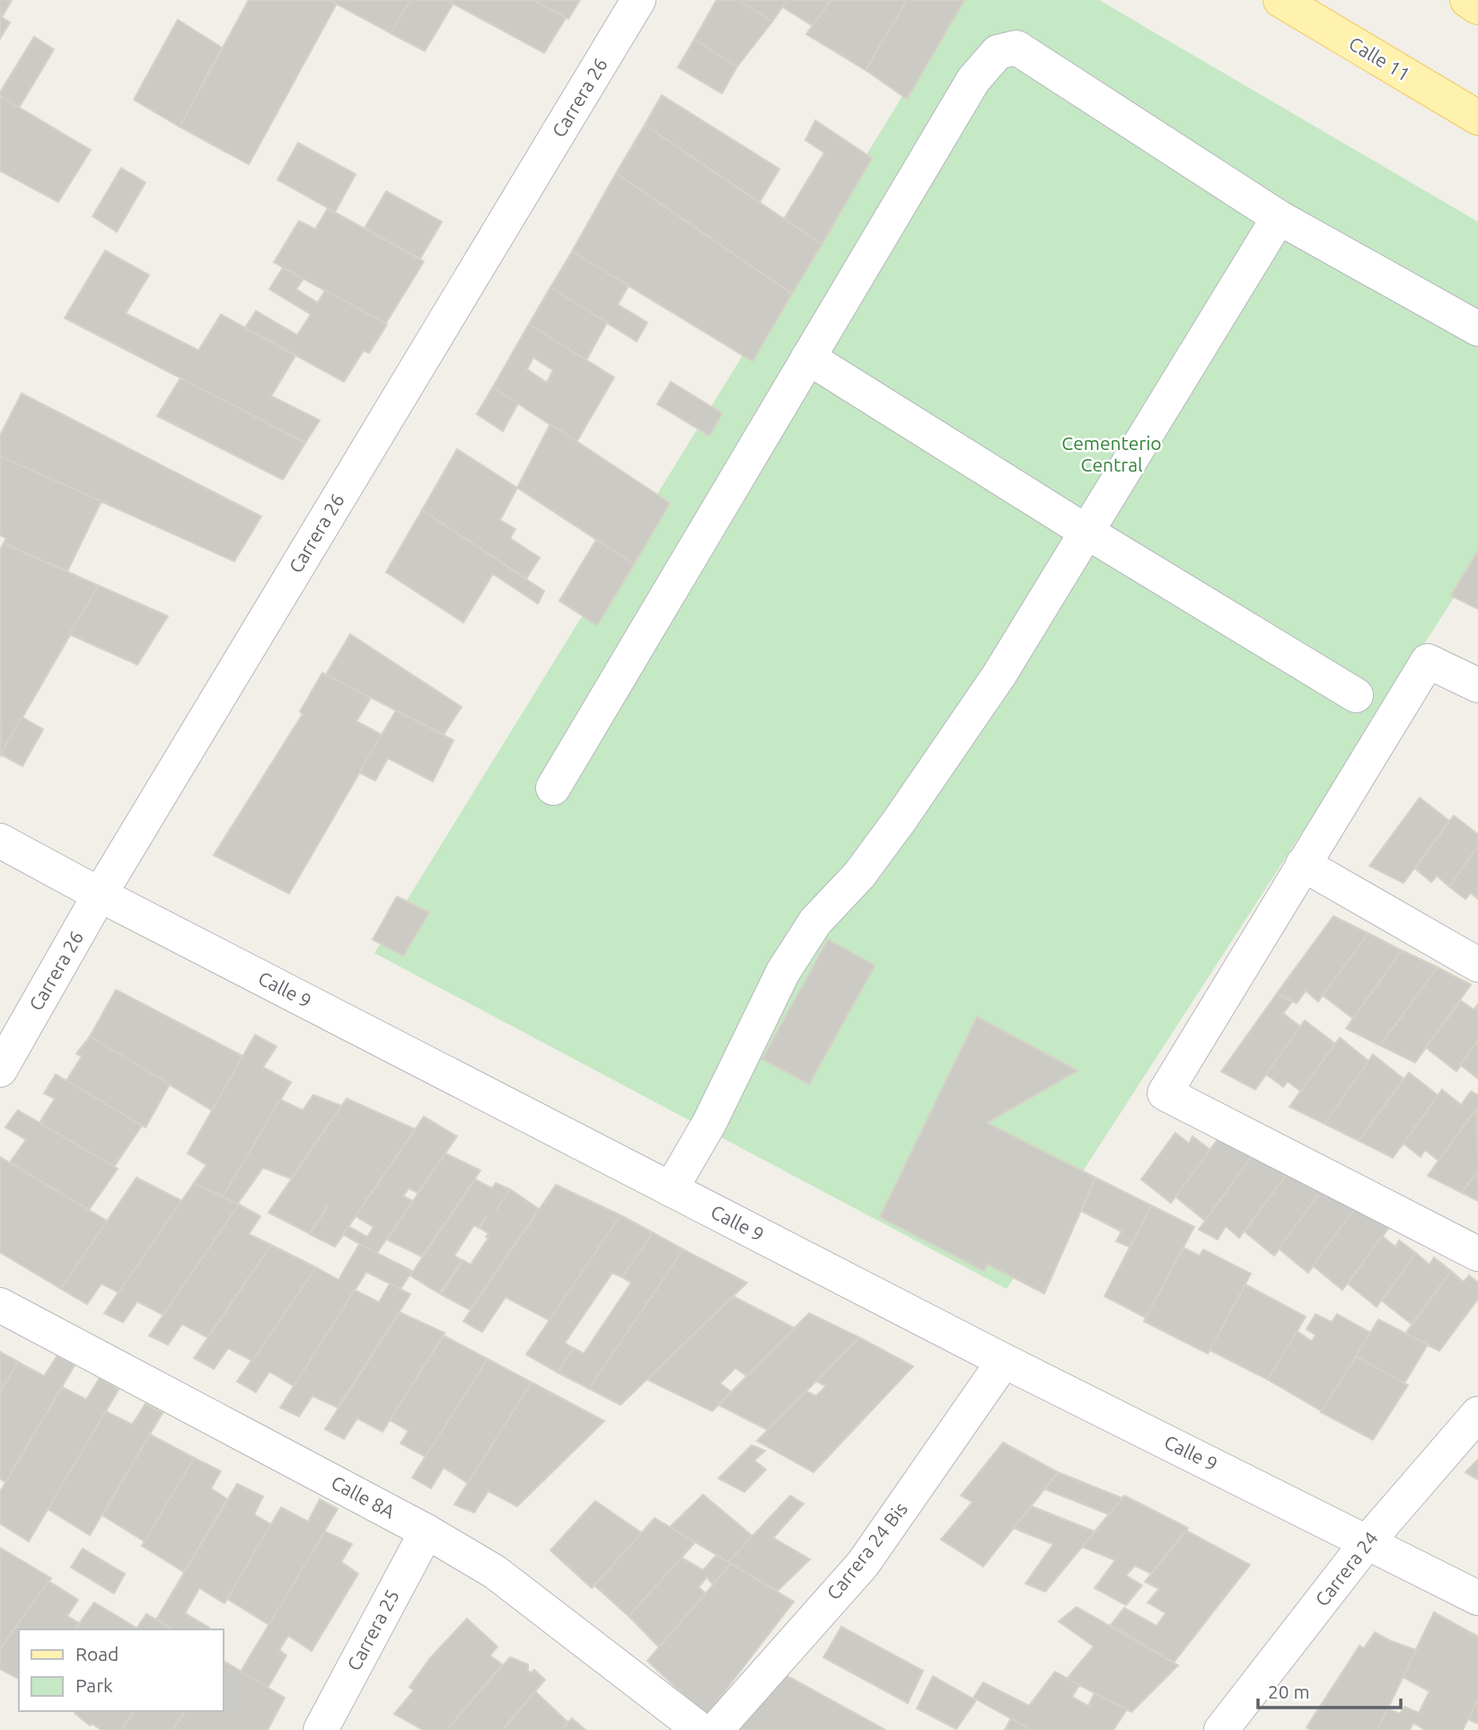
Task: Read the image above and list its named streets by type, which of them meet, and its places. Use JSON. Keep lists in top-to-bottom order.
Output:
{
  "streets": {
    "main road": ["Calle 11"],
    "street": [
      "Carrera 26",
      "Calle 9",
      "Calle 8A",
      "Carrera 24 Bis",
      "Carrera 24",
      "Carrera 25"
    ]
  },
  "crossings": [
    ["Carrera 26", "Calle 9"],
    ["Calle 9", "Carrera 24 Bis"],
    ["Calle 9", "Carrera 24"],
    ["Calle 8A", "Carrera 25"]
  ],
  "parks": ["Cementerio Central"],
  "legend": ["Road", "Park"],
  "scale_bar": "20 m"
}
